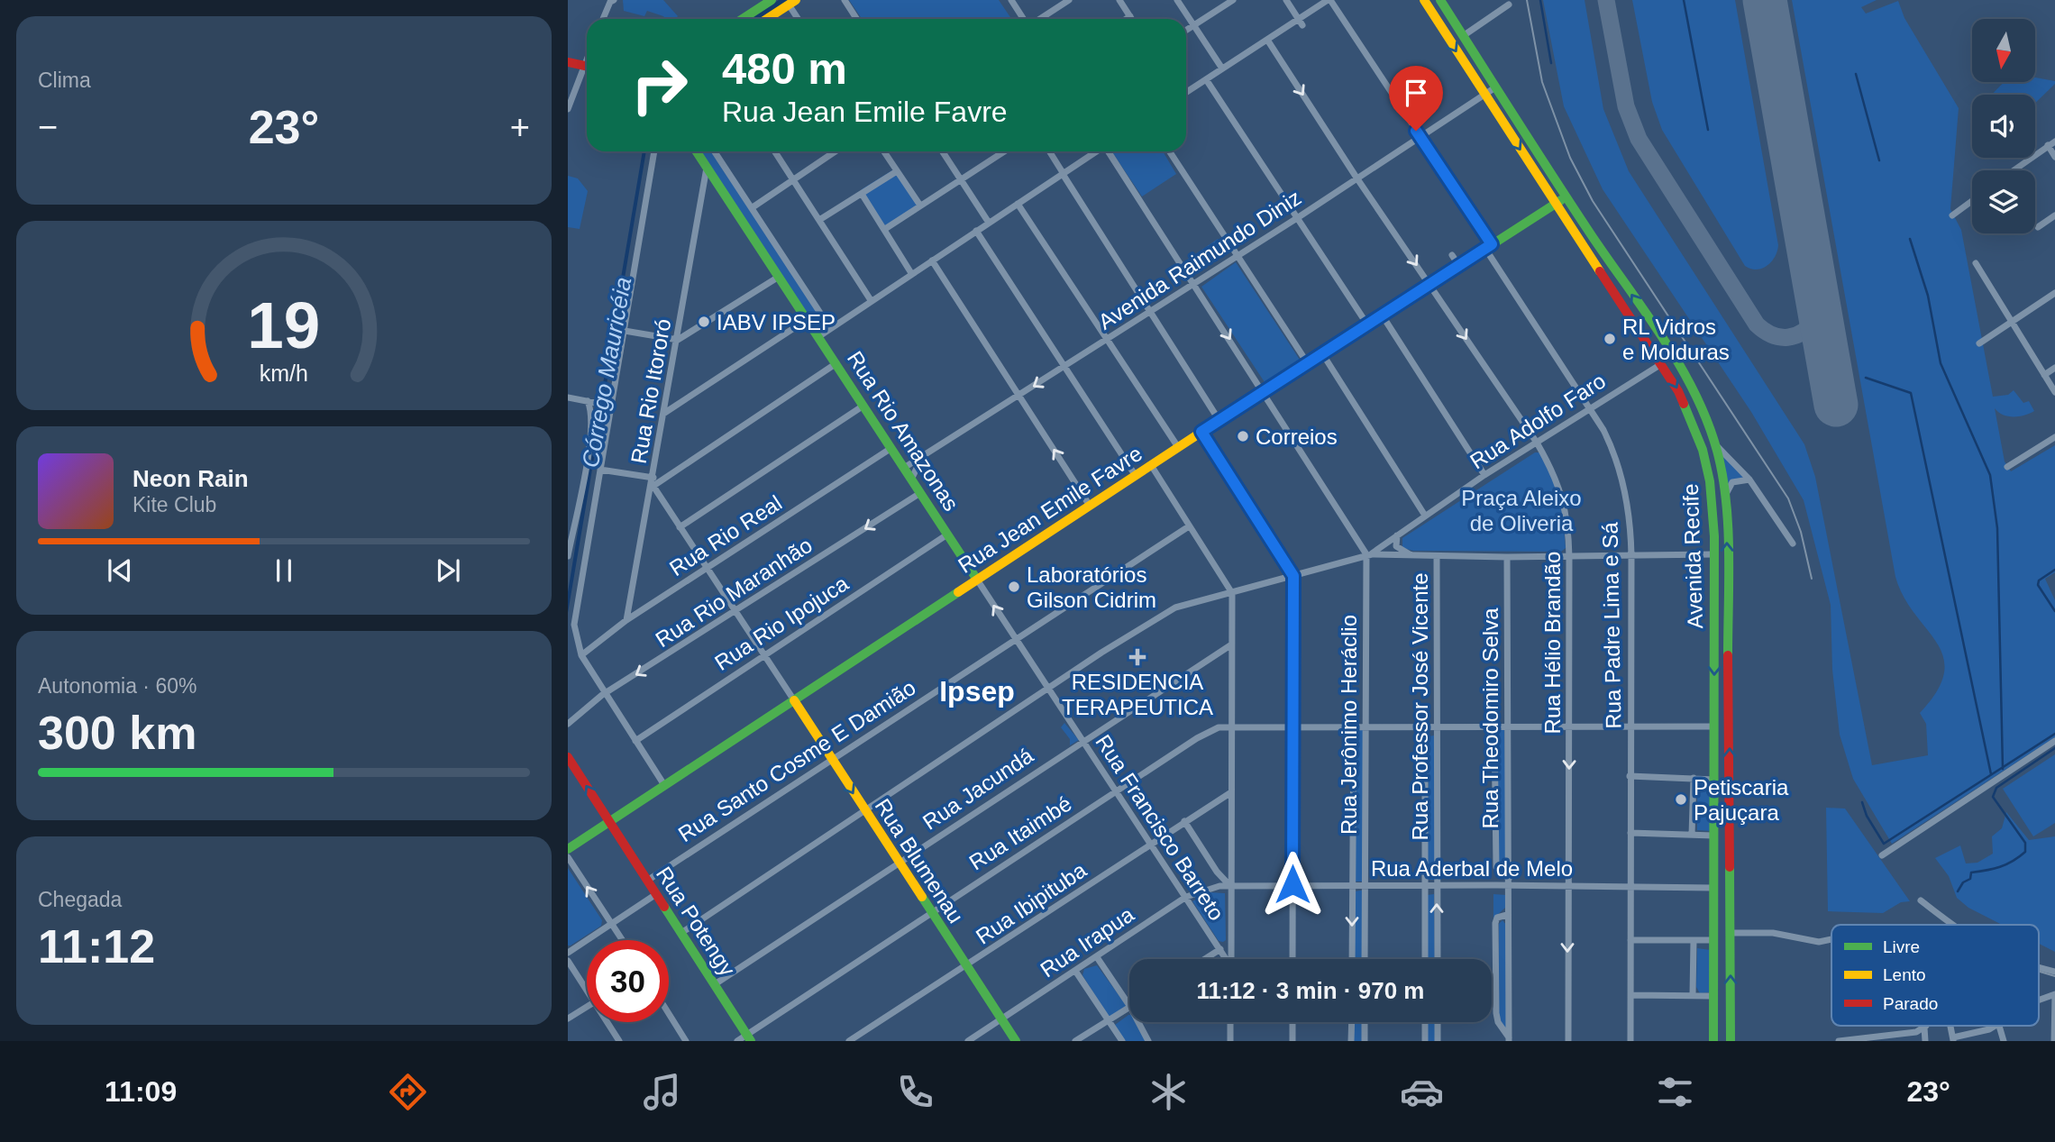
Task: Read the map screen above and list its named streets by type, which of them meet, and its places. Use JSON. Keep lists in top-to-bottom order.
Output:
{
  "streets": {
    "main road": [
      "Rua Rio Amazonas",
      "Rua Jean Emile Favre",
      "Avenida Recife",
      "Rua Blumenau",
      "Rua Potengy"
    ],
    "street": [
      "Avenida Raimundo Diniz",
      "Rua Rio Itororó",
      "Rua Adolfo Faro",
      "Rua Rio Real",
      "Rua Rio Maranhão",
      "Rua Rio Ipojuca",
      "Rua Padre Lima e Sá",
      "Rua Hélio Brandão",
      "Rua Professor José Vicente",
      "Rua Theodomiro Selva",
      "Rua Jerônimo Heráclio",
      "Rua Santo Cosme E Damião",
      "Rua Jacundá",
      "Rua Francisco Barreto",
      "Rua Itaimbé",
      "Rua Aderbal de Melo",
      "Rua Ibipituba",
      "Rua Irapua"
    ]
  },
  "crossings": [
    ["Avenida Raimundo Diniz", "Rua Rio Amazonas"],
    ["Avenida Raimundo Diniz", "Avenida Recife"],
    ["Avenida Raimundo Diniz", "Rua Padre Lima e Sá"],
    ["Avenida Raimundo Diniz", "Rua Hélio Brandão"],
    ["Rua Rio Itororó", "Rua Rio Amazonas"],
    ["Rua Rio Itororó", "Rua Rio Real"],
    ["Rua Adolfo Faro", "Avenida Recife"],
    ["Rua Adolfo Faro", "Rua Padre Lima e Sá"],
    ["Rua Adolfo Faro", "Rua Hélio Brandão"],
    ["Rua Adolfo Faro", "Rua Jerônimo Heráclio"],
    ["Rua Rio Amazonas", "Rua Jean Emile Favre"],
    ["Rua Rio Amazonas", "Rua Rio Real"],
    ["Rua Rio Amazonas", "Rua Rio Maranhão"],
    ["Rua Rio Amazonas", "Rua Rio Ipojuca"],
    ["Rua Rio Amazonas", "Rua Francisco Barreto"],
    ["Rua Jean Emile Favre", "Avenida Recife"],
    ["Rua Jean Emile Favre", "Rua Padre Lima e Sá"],
    ["Rua Jean Emile Favre", "Rua Hélio Brandão"],
    ["Rua Jean Emile Favre", "Rua Francisco Barreto"],
    ["Rua Jean Emile Favre", "Rua Blumenau"],
    ["Rua Jean Emile Favre", "Rua Potengy"],
    ["Avenida Recife", "Rua Itaimbé"],
    ["Avenida Recife", "Rua Aderbal de Melo"],
    ["Rua Padre Lima e Sá", "Rua Itaimbé"],
    ["Rua Padre Lima e Sá", "Rua Aderbal de Melo"],
    ["Rua Hélio Brandão", "Rua Itaimbé"],
    ["Rua Hélio Brandão", "Rua Aderbal de Melo"],
    ["Rua Professor José Vicente", "Rua Itaimbé"],
    ["Rua Professor José Vicente", "Rua Aderbal de Melo"],
    ["Rua Theodomiro Selva", "Rua Itaimbé"],
    ["Rua Theodomiro Selva", "Rua Aderbal de Melo"],
    ["Rua Jerônimo Heráclio", "Rua Itaimbé"],
    ["Rua Jerônimo Heráclio", "Rua Aderbal de Melo"],
    ["Rua Santo Cosme E Damião", "Rua Francisco Barreto"],
    ["Rua Santo Cosme E Damião", "Rua Blumenau"],
    ["Rua Santo Cosme E Damião", "Rua Potengy"],
    ["Rua Jacundá", "Rua Francisco Barreto"],
    ["Rua Jacundá", "Rua Blumenau"],
    ["Rua Jacundá", "Rua Potengy"],
    ["Rua Francisco Barreto", "Rua Itaimbé"],
    ["Rua Francisco Barreto", "Rua Ibipituba"],
    ["Rua Francisco Barreto", "Rua Irapua"],
    ["Rua Itaimbé", "Rua Blumenau"],
    ["Rua Itaimbé", "Rua Potengy"],
    ["Rua Blumenau", "Rua Ibipituba"],
    ["Rua Blumenau", "Rua Irapua"],
    ["Rua Aderbal de Melo", "Rua Irapua"]
  ],
  "one_way": ["Rua Rio Maranhão", "Rua Hélio Brandão"],
  "districts": ["Ipsep"],
  "water": ["Córrego Mauricéia"],
  "parks": ["Praça Aleixo de Oliveria"],
  "places": {
    "other": [
      "IABV IPSEP",
      "RL Vidros e Molduras",
      "Correios",
      "Laboratórios Gilson Cidrim",
      "Petiscaria Pajuçara"
    ],
    "health": ["RESIDENCIA TERAPEUTICA"]
  },
  "legend": ["Livre", "Lento", "Parado"],
  "north": "bottom",
  "page": {
    "tile": [
      "Clima",
      ["Autonomia · 60%", "300 km"],
      ["Chegada", "11:12"]
    ],
    "turn": ["480 m", "Rua Jean Emile Favre"],
    "heat": ["−", "23°", "+"],
    "song": ["Neon Rain", "Kite Club"],
    "limit": "30",
    "trip": "11:12 · 3 min · 970 m",
    "tabs": ["11:09", "23°"],
    "gauge": ["19", "km/h"]
  }
}
